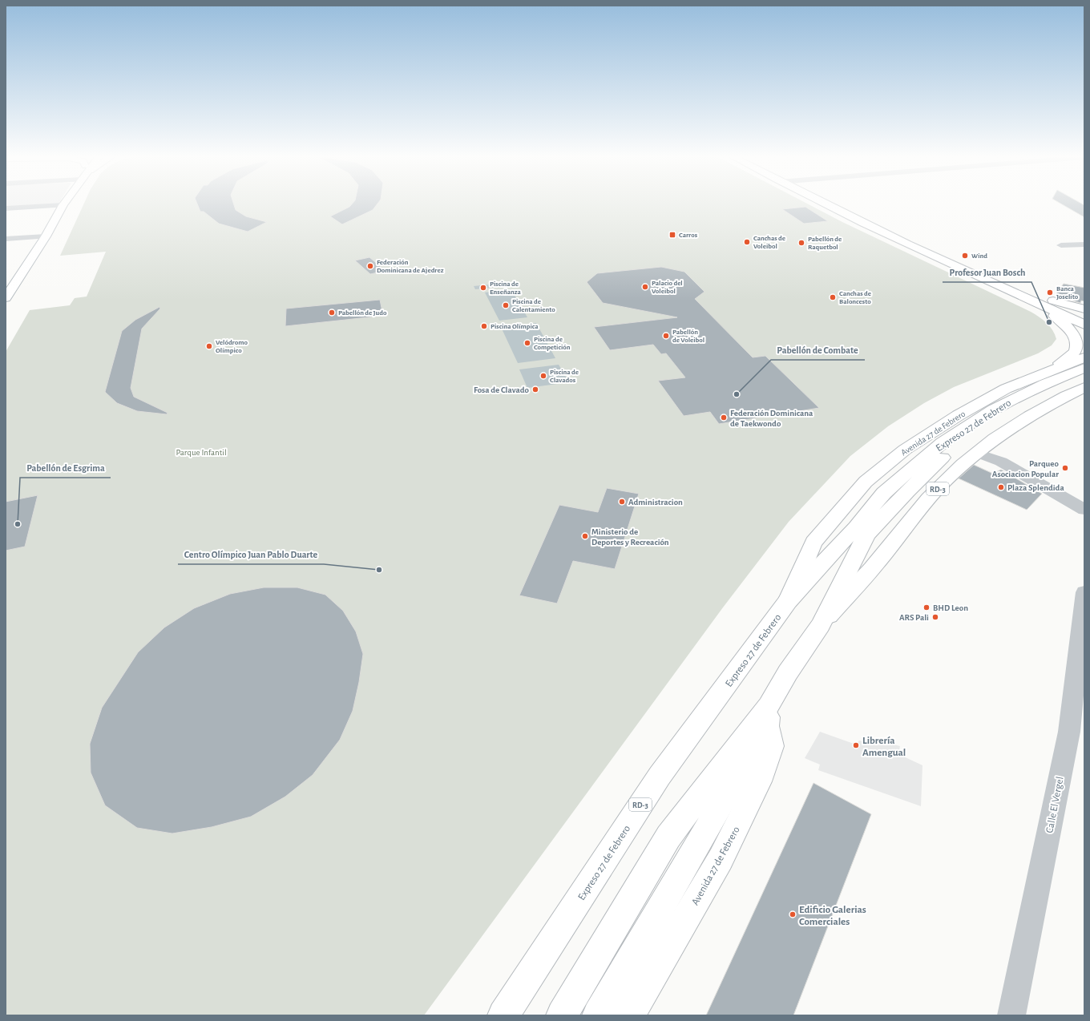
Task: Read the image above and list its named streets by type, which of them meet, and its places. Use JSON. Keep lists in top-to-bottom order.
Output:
{
  "streets": {
    "main road": ["Expreso 27 de Febrero", "Avenida 27 de Febrero", "RD-3"],
    "street": ["Calle El Vergel"]
  },
  "crossings": [
    ["Expreso 27 de Febrero", "Avenida 27 de Febrero"],
    ["Expreso 27 de Febrero", "RD-3"]
  ],
  "parks": ["Parque Infantil"],
  "places": {
    "transit": ["Carros"],
    "other": [
      "Canchas de Voleibol",
      "Pabellón de Raquetbol",
      "Wind",
      "Federación Dominicana de Ajedrez",
      "Palacio del Voleibol",
      "Piscina de Enseñanza",
      "Banca Joselito",
      "Canchas de Baloncesto",
      "Piscina de Calentamiento",
      "Pabellón de Judo",
      "Profesor Juan Bosch",
      "Piscina Olímpica",
      "Pabellón de Voleibol",
      "Piscina de Competición",
      "Velódromo Olímpico",
      "Piscina de Clavados",
      "Fosa de Clavado",
      "Pabellón de Combate",
      "Federación Dominicana de Taekwondo",
      "Parqueo Asociacion Popular",
      "Plaza Splendida",
      "Administracion",
      "Pabellón de Esgrima",
      "Ministerio de Deportes y Recreación",
      "Centro Olímpico Juan Pablo Duarte",
      "BHD Leon",
      "ARS Pali",
      "Librería Amengual",
      "Edificio Galerias Comerciales"
    ]
  }
}
